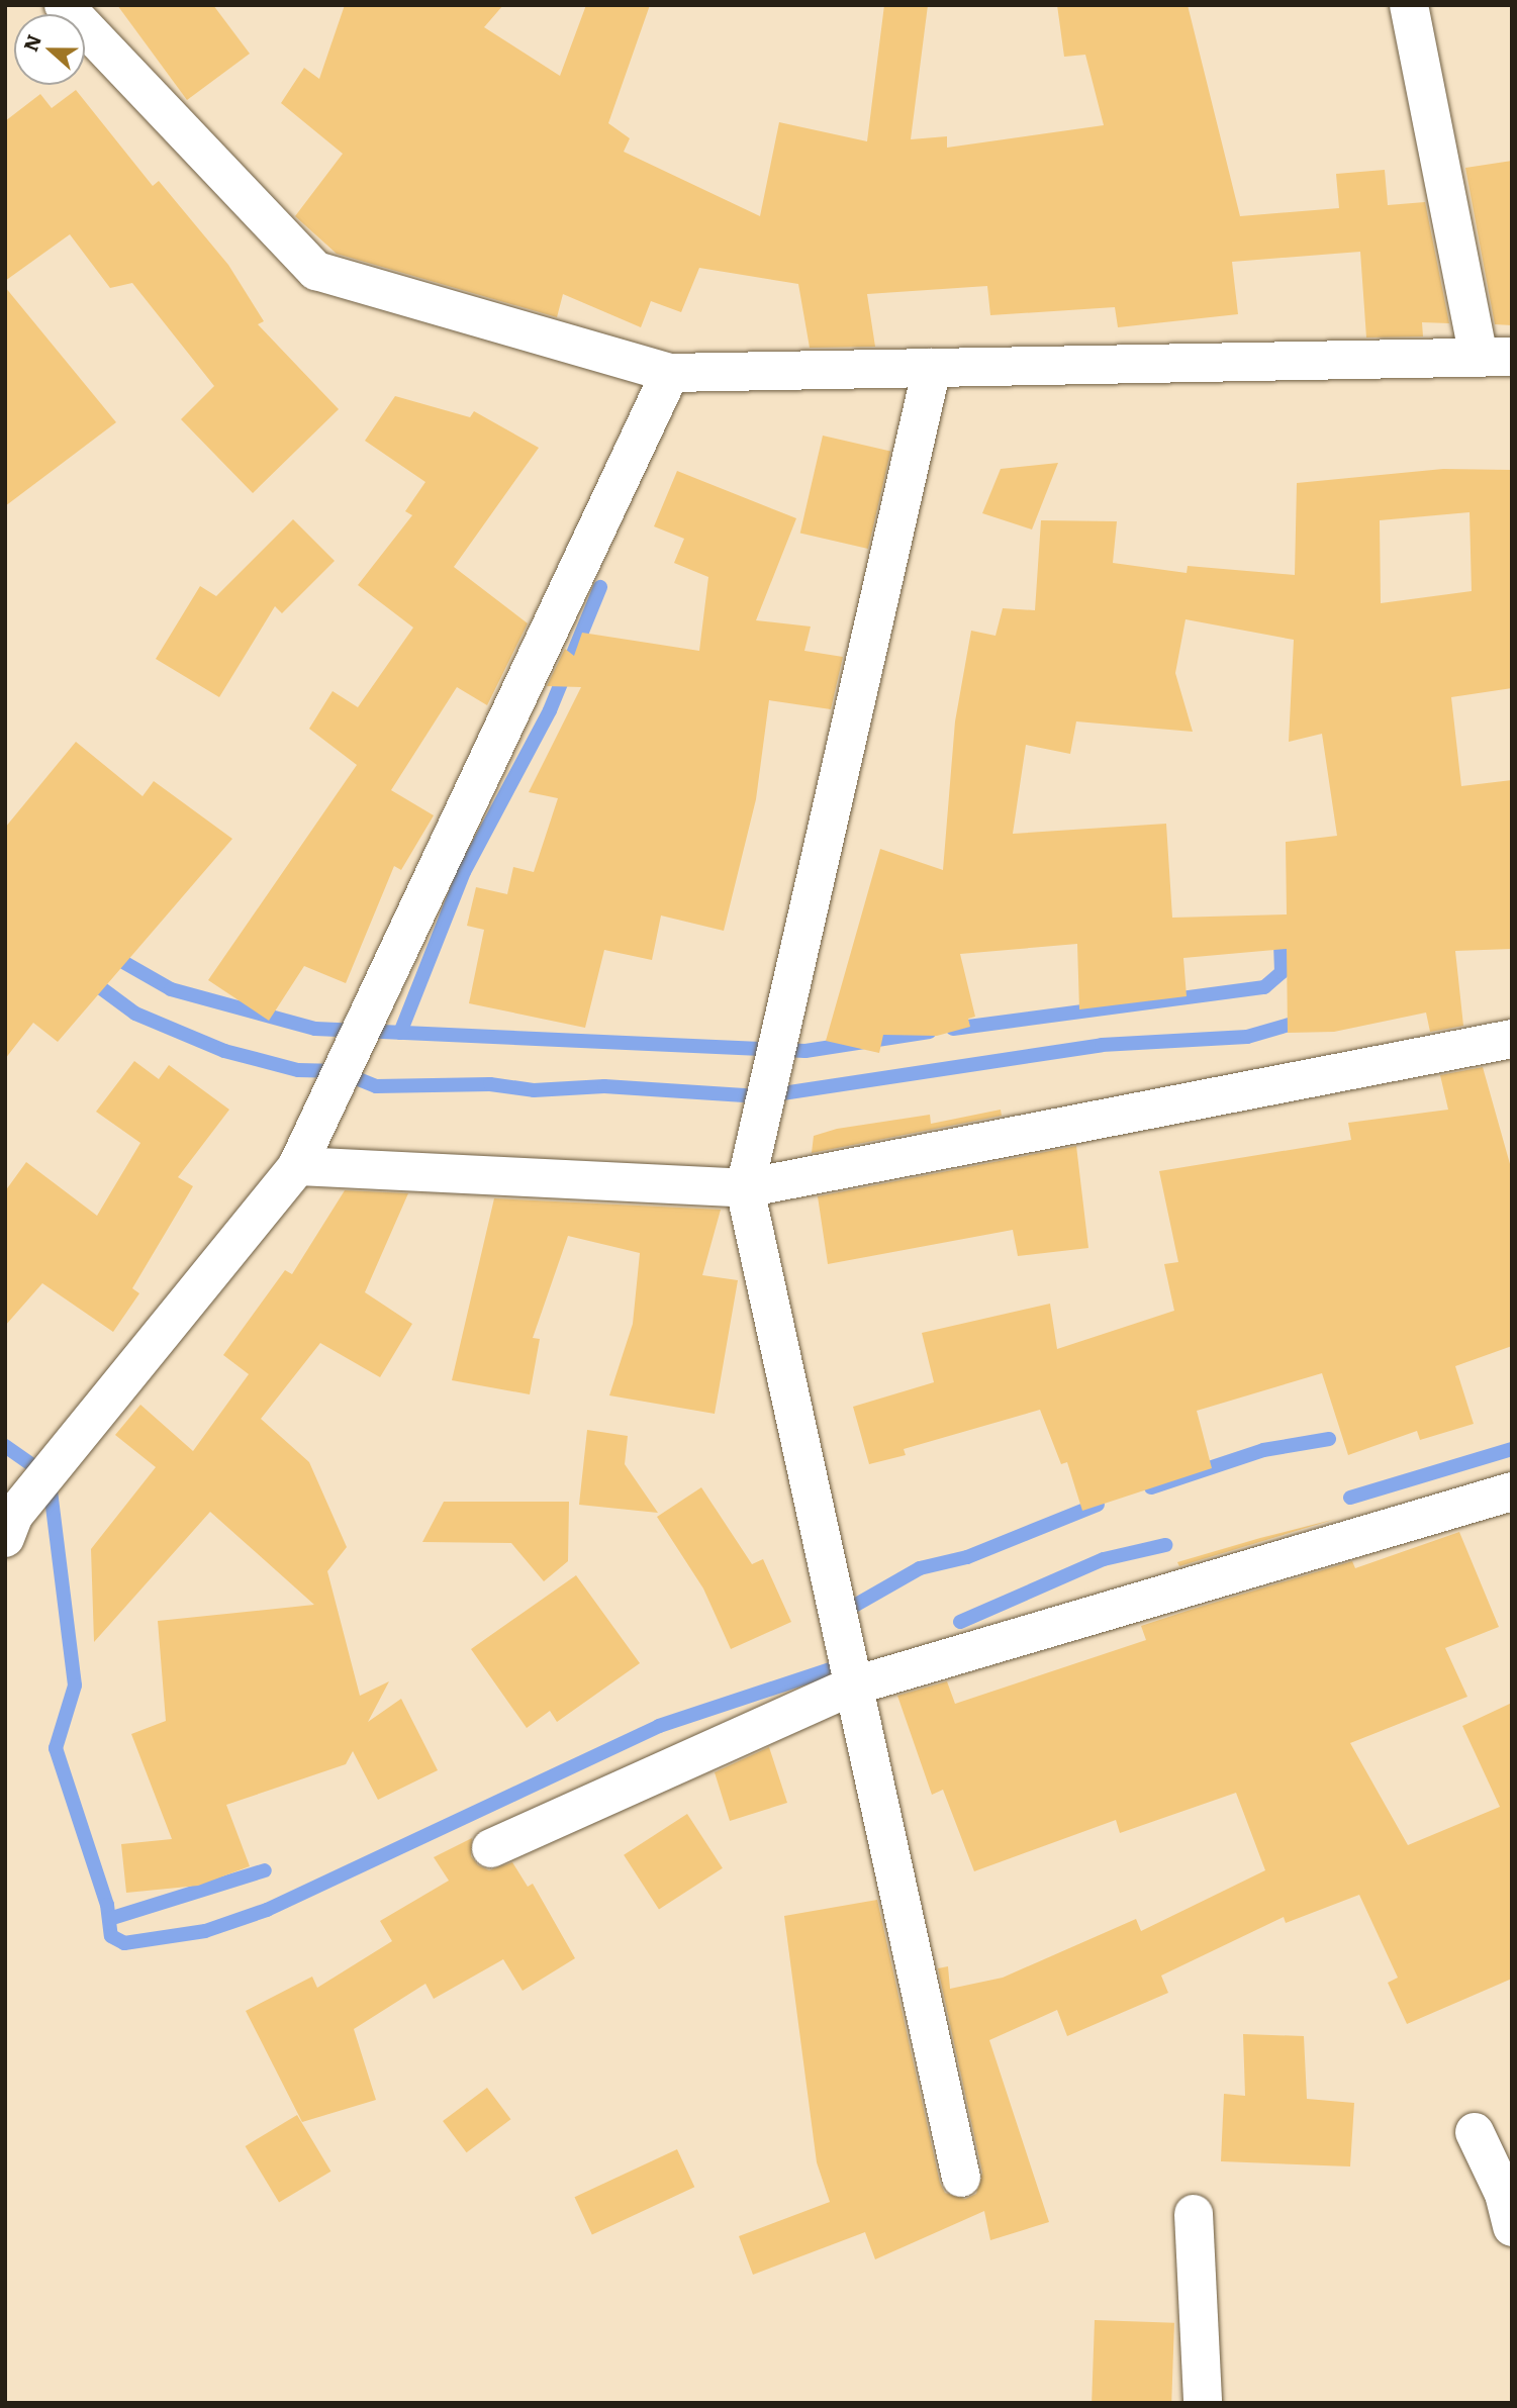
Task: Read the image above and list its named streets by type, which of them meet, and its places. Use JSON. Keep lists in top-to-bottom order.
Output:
{
  "north": "left"
}
